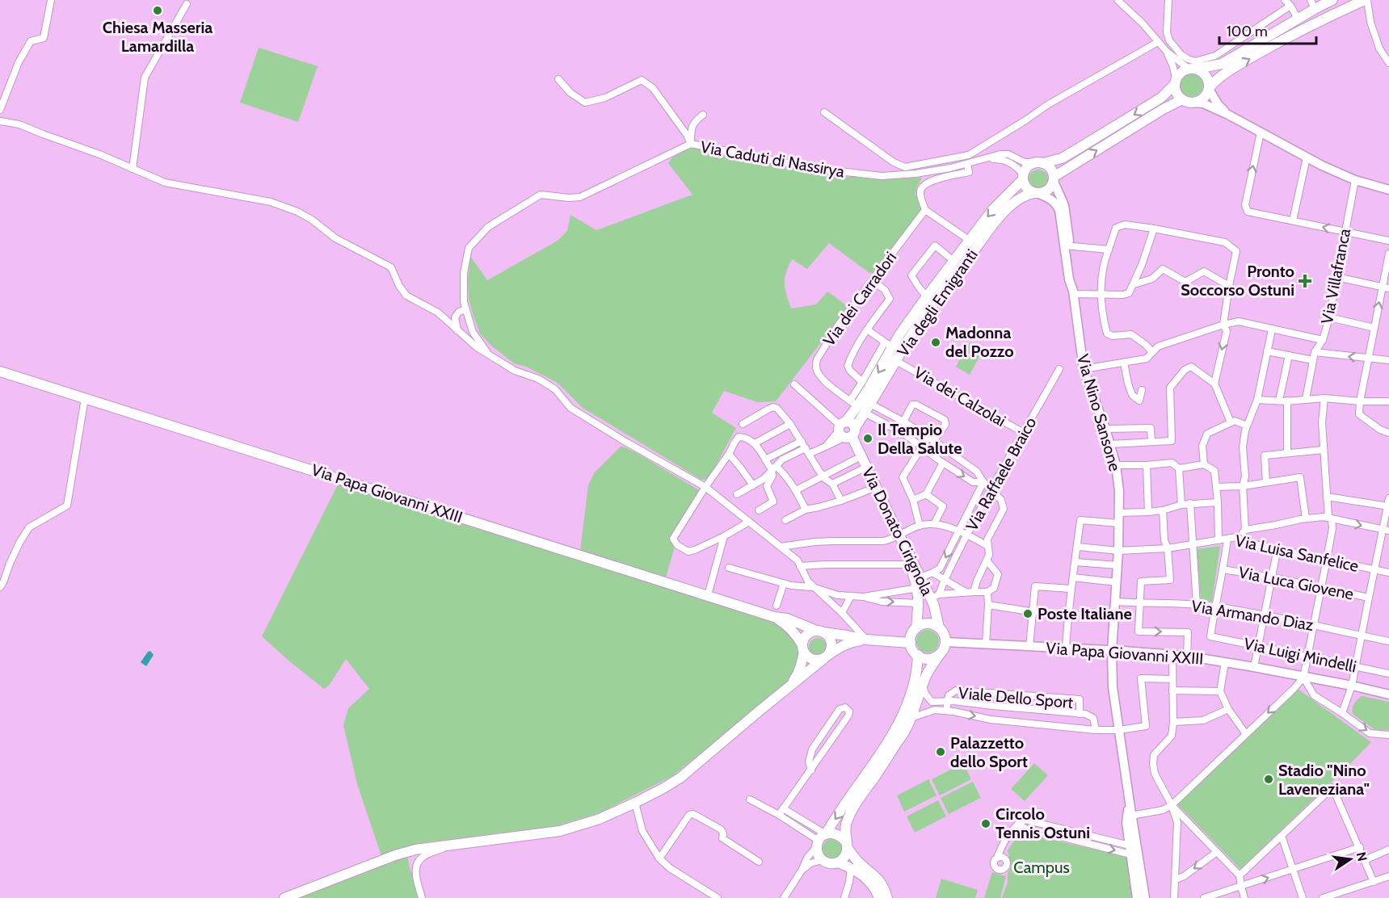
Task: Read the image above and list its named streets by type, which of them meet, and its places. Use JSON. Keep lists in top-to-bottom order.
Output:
{
  "streets": {
    "main road": ["Via degli Emigranti", "Via Papa Giovanni XXIII", "Via Donato Cirignola"],
    "street": [
      "Via Caduti di Nassirya",
      "Via Villafranca",
      "Via dei Carradori",
      "Via dei Calzolai",
      "Via Nino Sansone",
      "Via Raffaele Braico",
      "Via Luisa Sanfelice",
      "Via Luca Giovene",
      "Via Armando Diaz",
      "Via Luigi Mindelli",
      "Viale Dello Sport"
    ]
  },
  "crossings": [
    ["Via Caduti di Nassirya", "Via degli Emigranti"],
    ["Via Caduti di Nassirya", "Via Nino Sansone"],
    ["Via dei Carradori", "Via degli Emigranti"],
    ["Via degli Emigranti", "Via dei Calzolai"],
    ["Via degli Emigranti", "Via Nino Sansone"],
    ["Via degli Emigranti", "Via Donato Cirignola"],
    ["Via dei Calzolai", "Via Raffaele Braico"],
    ["Via Nino Sansone", "Via Papa Giovanni XXIII"],
    ["Via Nino Sansone", "Via Luisa Sanfelice"],
    ["Via Nino Sansone", "Via Armando Diaz"],
    ["Via Nino Sansone", "Viale Dello Sport"],
    ["Via Raffaele Braico", "Via Donato Cirignola"],
    ["Via Papa Giovanni XXIII", "Via Donato Cirignola"],
    ["Via Armando Diaz", "Via Luigi Mindelli"]
  ],
  "parks": ["Campus"],
  "places": {
    "other": [
      "Chiesa Masseria Lamardilla",
      "Madonna del Pozzo",
      "Il Tempio Della Salute",
      "Poste Italiane",
      "Palazzetto dello Sport",
      "Stadio \"Nino Laveneziana\"",
      "Circolo Tennis Ostuni"
    ],
    "health": ["Pronto Soccorso Ostuni"]
  },
  "scale_bar": "100 m",
  "north": "right"
}
